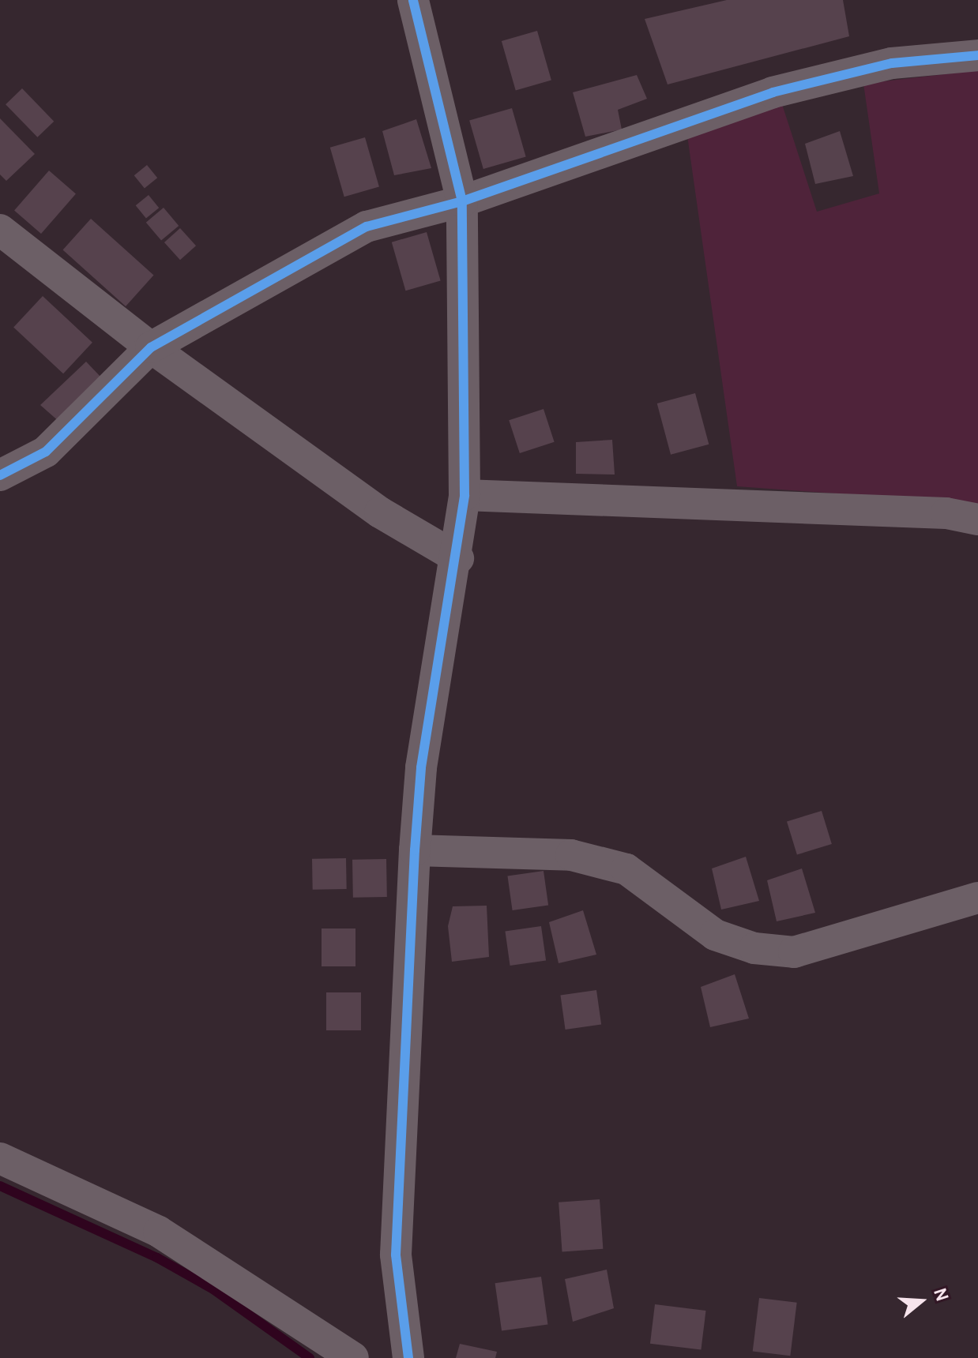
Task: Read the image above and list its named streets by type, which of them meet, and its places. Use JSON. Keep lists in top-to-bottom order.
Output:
{
  "north": "right"
}
